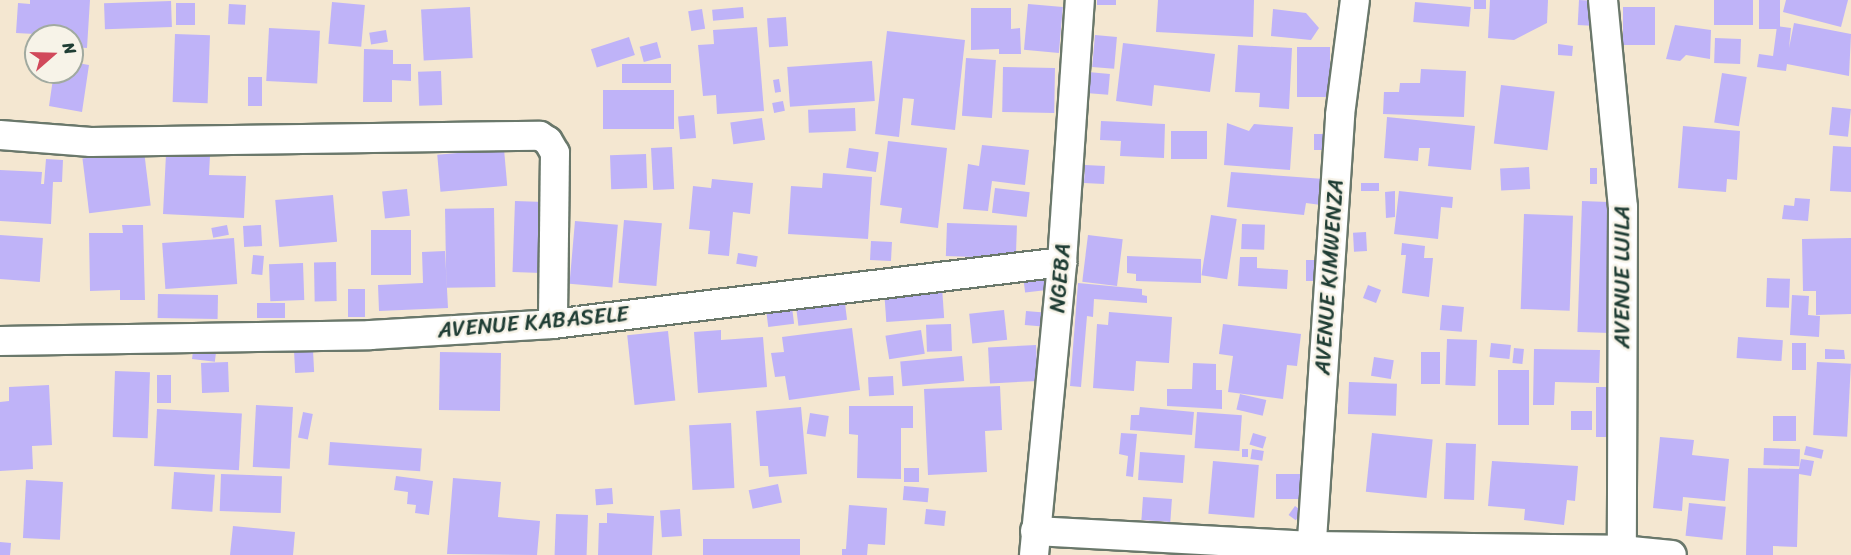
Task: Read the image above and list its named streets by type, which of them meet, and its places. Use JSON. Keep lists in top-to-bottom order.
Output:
{
  "streets": {
    "street": [
      "AVENUE KIMWENZA",
      "AVENUE LUILA",
      "NGEBA",
      "AVENUE KABASELE"
    ]
  },
  "crossings": [
    ["NGEBA", "AVENUE KABASELE"]
  ],
  "north": "right"
}
